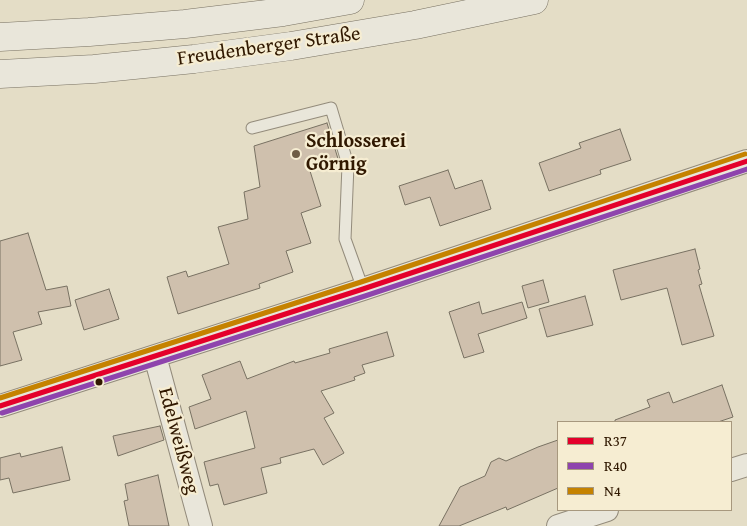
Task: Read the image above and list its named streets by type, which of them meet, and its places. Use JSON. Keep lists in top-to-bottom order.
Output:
{
  "streets": {
    "main road": ["Freudenberger Straße"],
    "street": ["Edelweißweg"]
  },
  "places": ["Schlosserei Görnig"],
  "lines": ["transit line N4", "transit line R37", "transit line R40"],
  "legend": ["R37", "R40", "N4"]
}
